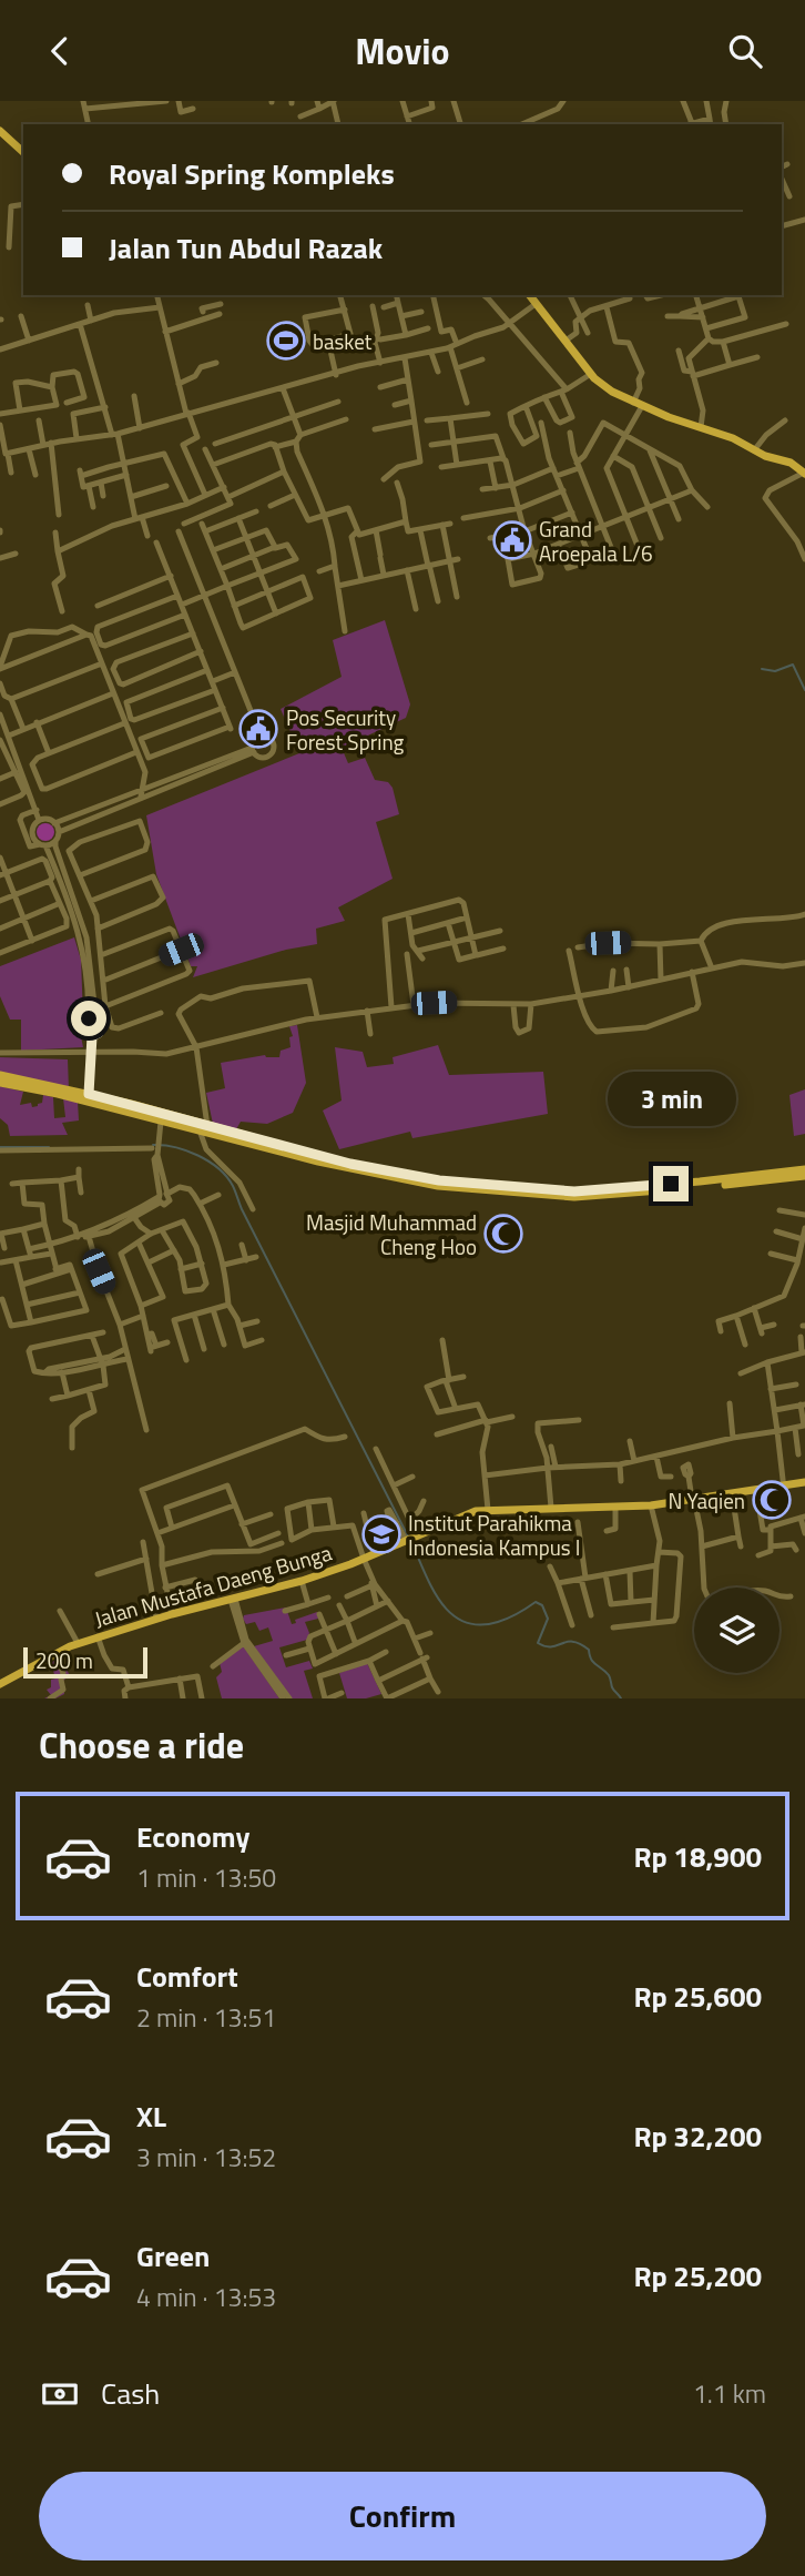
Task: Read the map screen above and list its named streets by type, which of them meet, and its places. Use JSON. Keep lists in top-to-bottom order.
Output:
{
  "streets": {
    "main road": ["Jalan Mustafa Daeng Bunga"]
  },
  "places": {
    "sports": ["basket"],
    "public building": ["Grand Aroepala L/6", "Pos Security Forest Spring"],
    "mosque": ["Masjid Muhammad Cheng Hoo", "N Yaqien"],
    "school or university": ["Institut Parahikma Indonesia Kampus I"]
  },
  "scale_bar": "200 m",
  "page": {
    "header": "Movio",
    "banner": ["Royal Spring Kompleks", "Jalan Tun Abdul Razak"],
    "bubble": "3 min",
    "scale": "200 m",
    "heading": "Choose a ride",
    "list": [
      {
        "name": "Economy",
        "note": "1 min · 13:50",
        "value": "Rp 18,900"
      },
      {
        "name": "Comfort",
        "note": "2 min · 13:51",
        "value": "Rp 25,600"
      },
      {
        "name": "XL",
        "note": "3 min · 13:52",
        "value": "Rp 32,200"
      },
      {
        "name": "Green",
        "note": "4 min · 13:53",
        "value": "Rp 25,200"
      }
    ],
    "pay": ["Cash", "1.1 km"],
    "buttons": "Confirm"
  }
}
